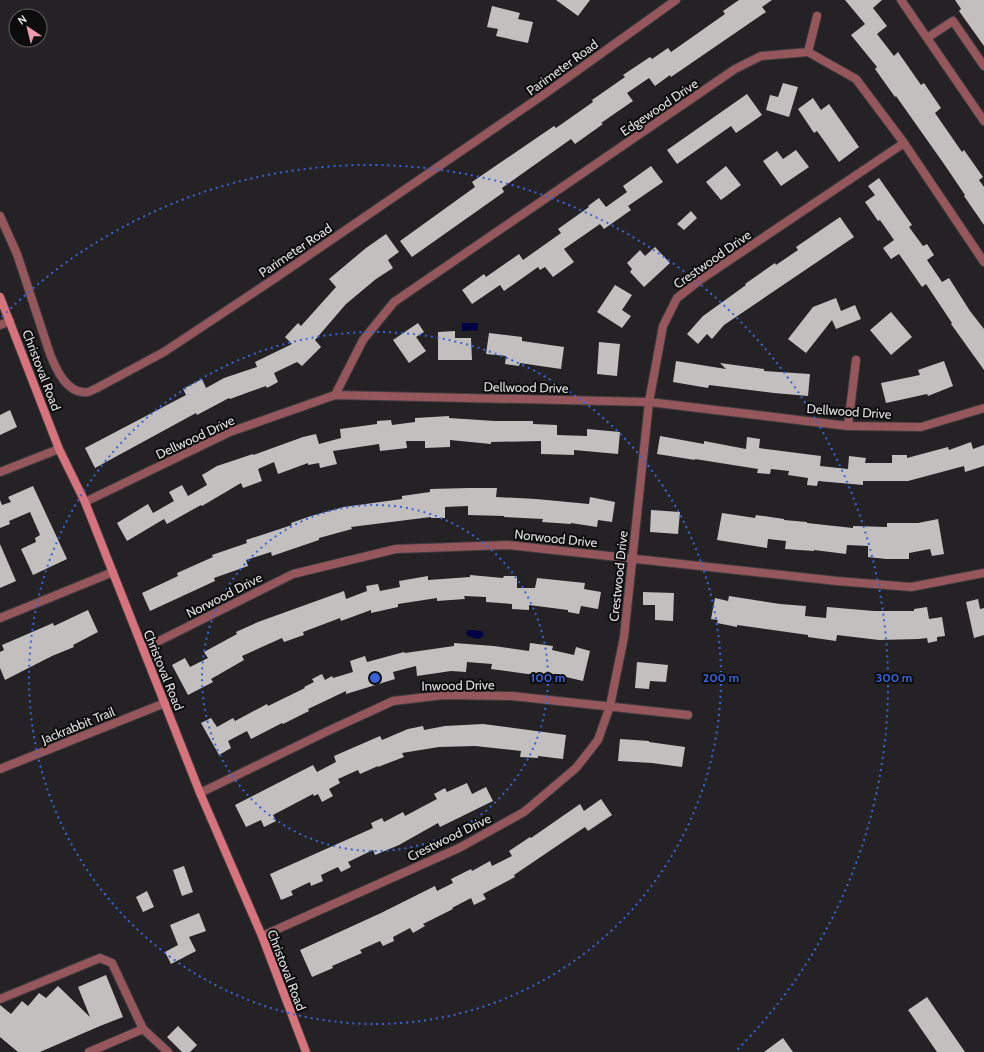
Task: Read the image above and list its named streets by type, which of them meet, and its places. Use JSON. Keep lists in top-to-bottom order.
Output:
{
  "streets": {
    "street": [
      "Parimeter Road",
      "Edgewood Drive",
      "Crestwood Drive",
      "Christoval Road",
      "Dellwood Drive",
      "Norwood Drive",
      "Inwood Drive",
      "Jackrabbit Trail"
    ]
  },
  "crossings": [
    ["Edgewood Drive", "Dellwood Drive"],
    ["Crestwood Drive", "Christoval Road"],
    ["Crestwood Drive", "Dellwood Drive"],
    ["Crestwood Drive", "Norwood Drive"],
    ["Crestwood Drive", "Inwood Drive"],
    ["Christoval Road", "Dellwood Drive"],
    ["Christoval Road", "Norwood Drive"],
    ["Christoval Road", "Inwood Drive"],
    ["Christoval Road", "Jackrabbit Trail"]
  ],
  "north": "top left",
  "rings": ["100 m", "200 m", "300 m"]
}
